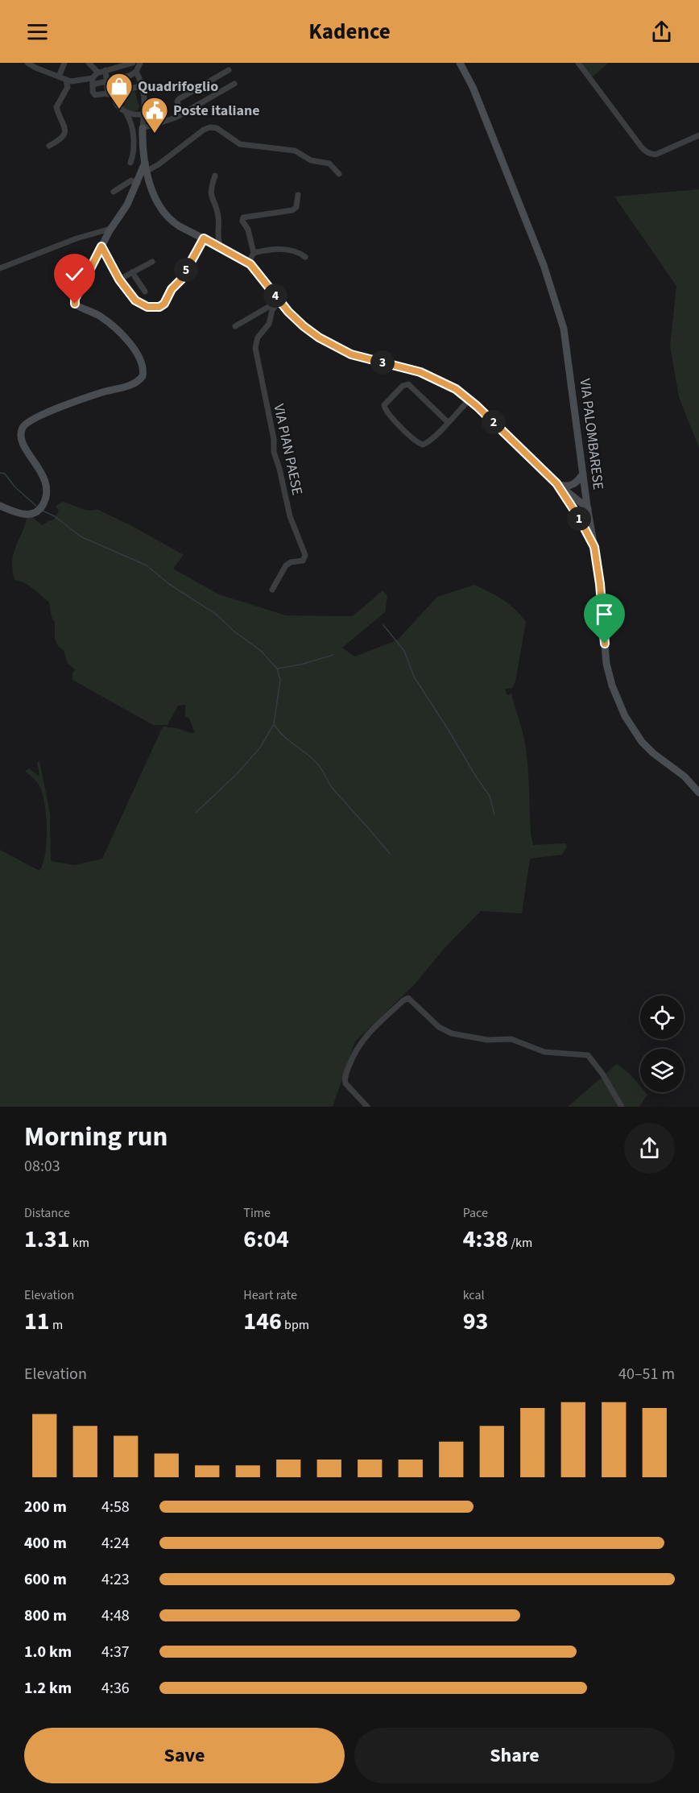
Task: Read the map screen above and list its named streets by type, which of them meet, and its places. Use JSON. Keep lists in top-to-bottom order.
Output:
{
  "streets": {
    "street": ["VIA PALOMBARESE", "VIA PIAN PAESE"]
  },
  "places": {
    "shop": ["Quadrifoglio"],
    "public building": ["Poste italiane"]
  },
  "page": {
    "header": "Kadence",
    "pins": [
      "5",
      "4",
      "3",
      "2",
      "1"
    ],
    "heading": ["Morning run", "08:03"],
    "stats": [
      ["Distance", "1.31 km"],
      ["Time", "6:04"],
      ["Pace", "4:38 /km"],
      ["Elevation", "11 m"],
      ["Heart rate", "146 bpm"],
      ["kcal", "93"]
    ],
    "chart": ["Elevation", "40–51 m"],
    "list": [
      {
        "name": "200 m",
        "note": "4:58"
      },
      {
        "name": "400 m",
        "note": "4:24"
      },
      {
        "name": "600 m",
        "note": "4:23"
      },
      {
        "name": "800 m",
        "note": "4:48"
      },
      {
        "name": "1.0 km",
        "note": "4:37"
      },
      {
        "name": "1.2 km",
        "note": "4:36"
      }
    ],
    "buttons": ["Save", "Share"]
  }
}
